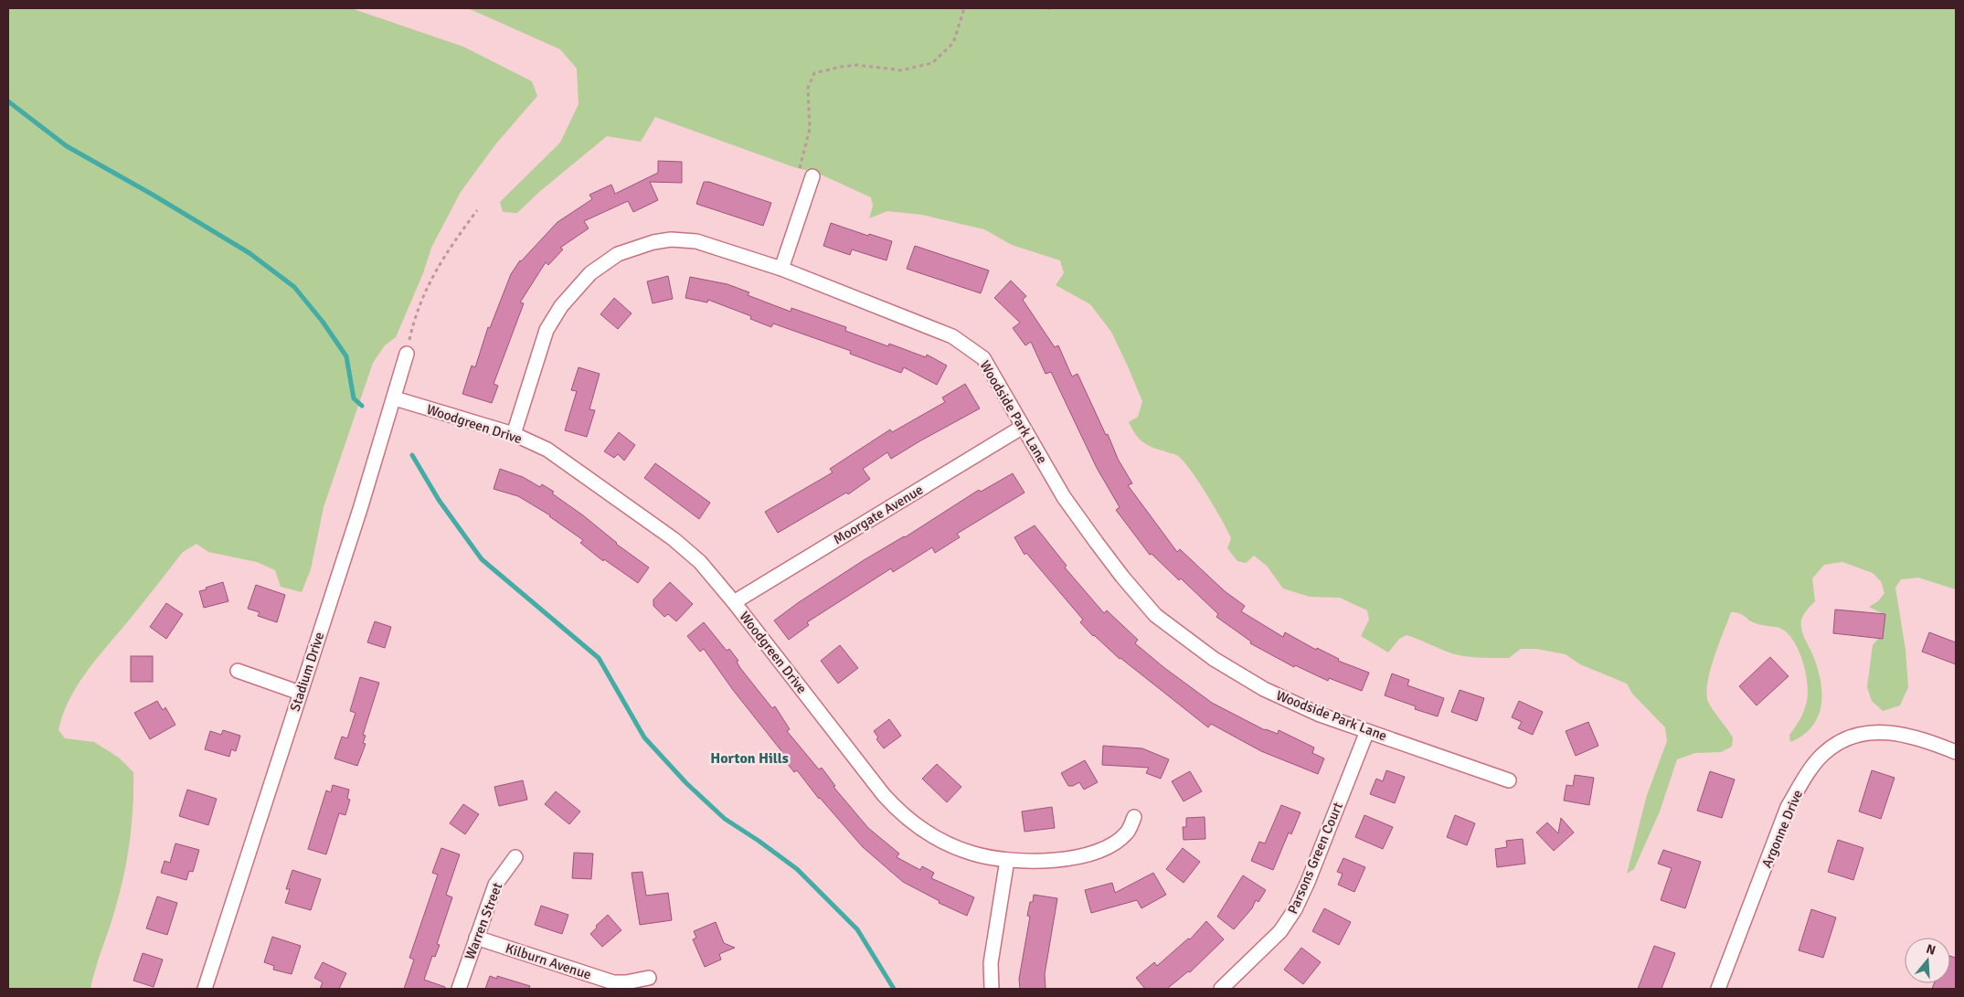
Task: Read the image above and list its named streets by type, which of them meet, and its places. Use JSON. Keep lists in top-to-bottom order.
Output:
{
  "streets": {
    "street": [
      "Woodside Park Lane",
      "Woodgreen Drive",
      "Moorgate Avenue",
      "Stadium Drive",
      "Argonne Drive",
      "Parsons Green Court",
      "Warren Street",
      "Kilburn Avenue"
    ]
  },
  "crossings": [
    ["Woodside Park Lane", "Woodgreen Drive"],
    ["Woodside Park Lane", "Moorgate Avenue"],
    ["Woodside Park Lane", "Parsons Green Court"],
    ["Woodgreen Drive", "Moorgate Avenue"],
    ["Woodgreen Drive", "Stadium Drive"],
    ["Warren Street", "Kilburn Avenue"]
  ],
  "districts": ["Horton Hills"],
  "north": "top"
}
